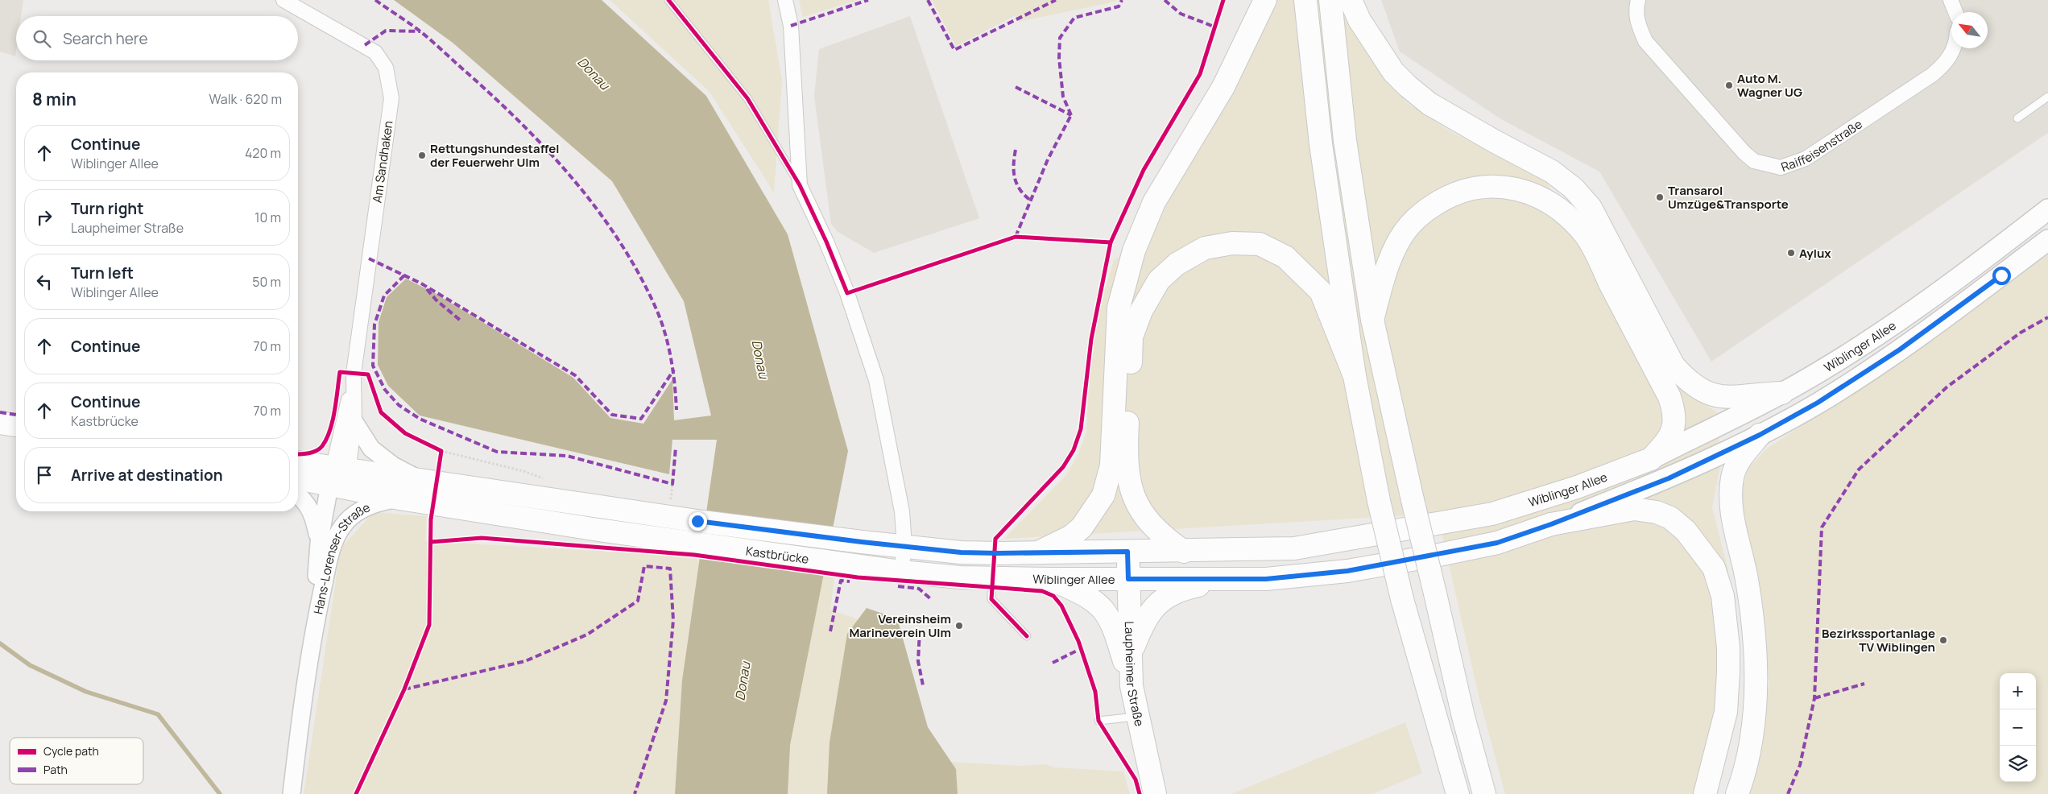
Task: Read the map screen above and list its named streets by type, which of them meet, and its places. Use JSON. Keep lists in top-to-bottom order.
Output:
{
  "streets": {
    "main road": ["Wiblinger Allee", "Kastbrücke", "Laupheimer Straße"],
    "street": ["Raiffeisenstraße", "Am Sandhaken", "Hans-Lorenser-Straße"]
  },
  "crossings": [
    ["Am Sandhaken", "Kastbrücke"],
    ["Am Sandhaken", "Hans-Lorenser-Straße"],
    ["Wiblinger Allee", "Kastbrücke"],
    ["Wiblinger Allee", "Laupheimer Straße"],
    ["Kastbrücke", "Hans-Lorenser-Straße"]
  ],
  "water": ["Donau"],
  "places": [
    "Auto M. Wagner UG",
    "Rettungshundestaffel der Feuerwehr Ulm",
    "Transarol Umzüge&Transporte",
    "Aylux",
    "Vereinsheim Marineverein Ulm",
    "Bezirkssportanlage TV Wiblingen"
  ],
  "legend": ["Cycle path", "Path"],
  "north": "top left",
  "page": {
    "search": "Search here",
    "heading": ["8 min", "Walk · 620 m"],
    "list": [
      ["Continue", "Wiblinger Allee", "420 m"],
      ["Turn right", "Laupheimer Straße", "10 m"],
      ["Turn left", "Wiblinger Allee", "50 m"],
      ["Continue", "70 m"],
      ["Continue", "Kastbrücke", "70 m"],
      "Arrive at destination"
    ],
    "map_buttons": ["+", "−"]
  }
}
